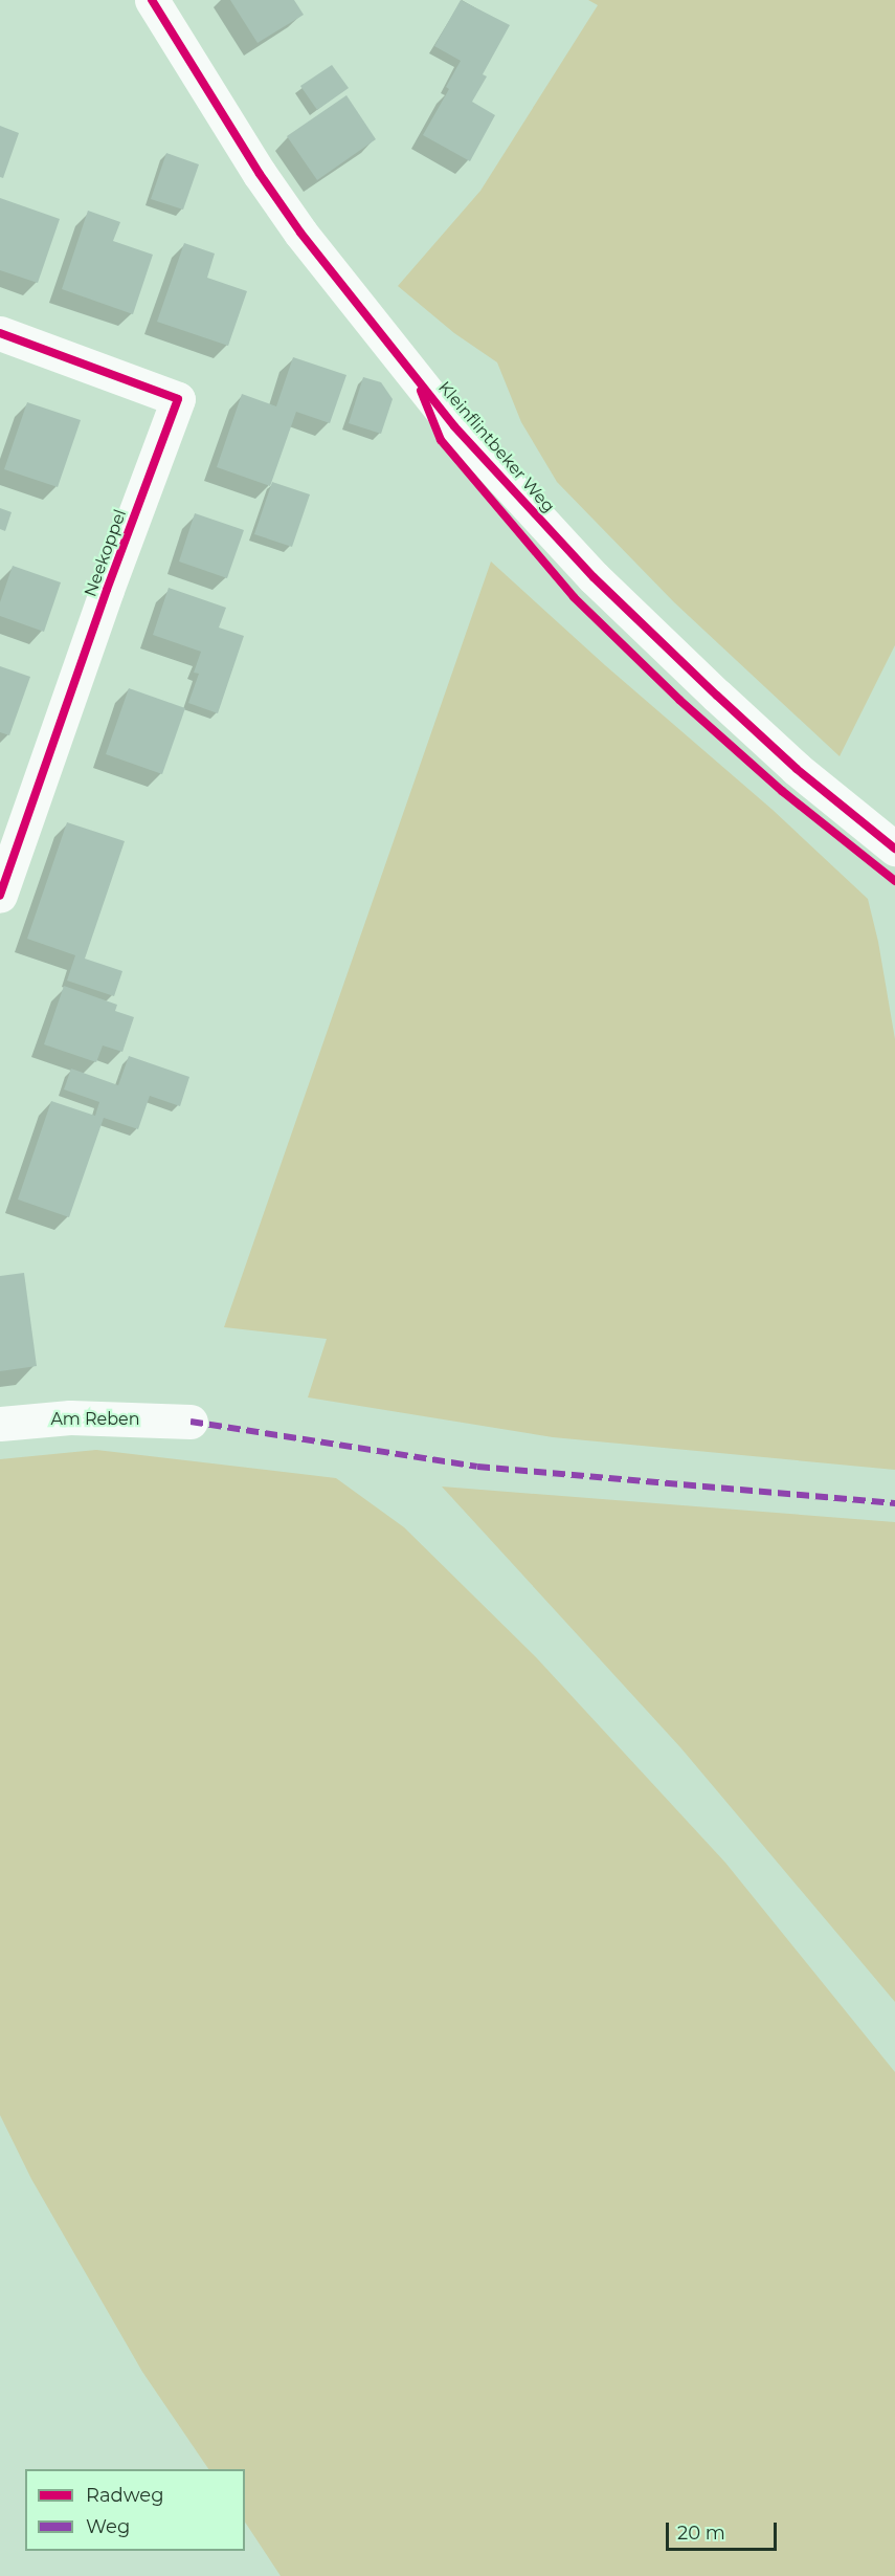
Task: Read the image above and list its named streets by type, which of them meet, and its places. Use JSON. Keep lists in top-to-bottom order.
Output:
{
  "streets": {
    "street": ["Kleinflintbeker Weg", "Neekoppel", "Am Reben"]
  },
  "legend": ["Radweg", "Weg"],
  "scale_bar": "20 m"
}
